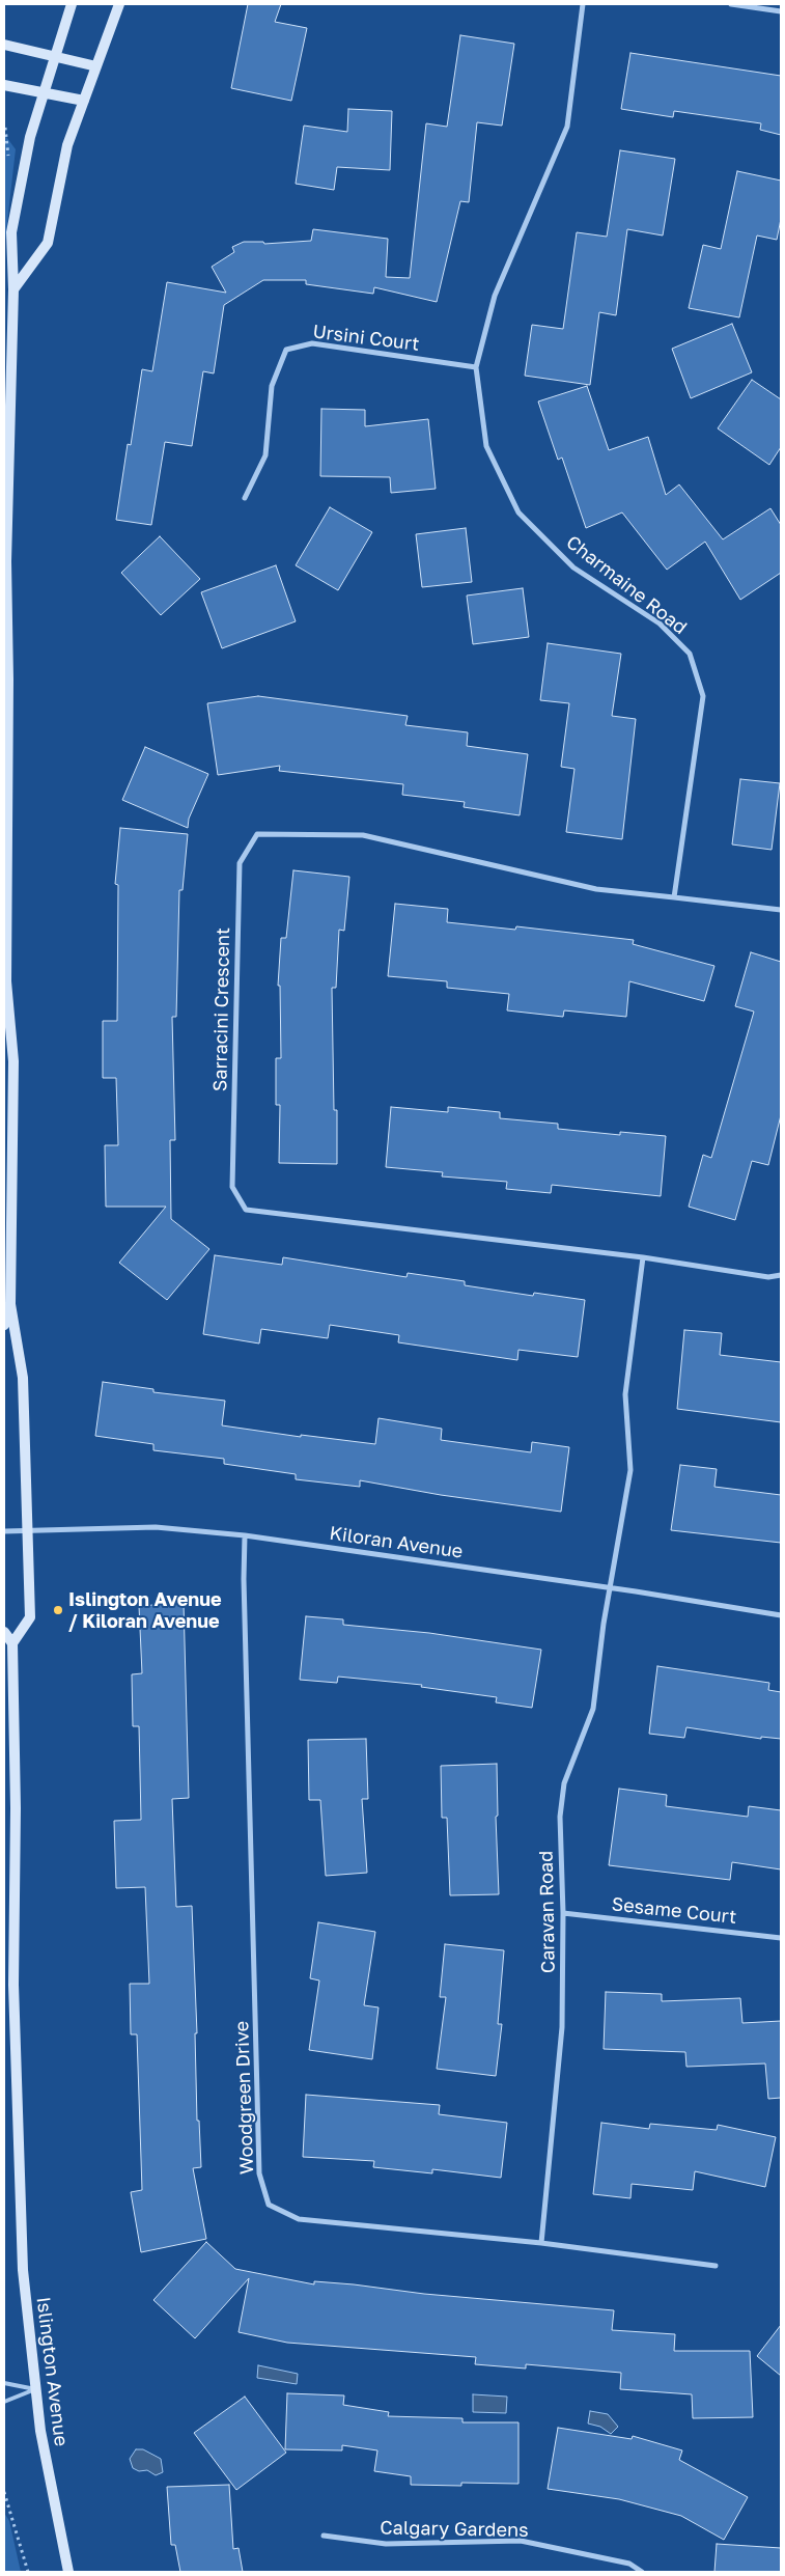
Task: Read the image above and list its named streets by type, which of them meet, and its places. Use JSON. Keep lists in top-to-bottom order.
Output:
{
  "streets": {
    "main road": ["Islington Avenue"],
    "street": [
      "Ursini Court",
      "Charmaine Road",
      "Sarracini Crescent",
      "Kiloran Avenue",
      "Sesame Court",
      "Caravan Road",
      "Woodgreen Drive",
      "Calgary Gardens"
    ]
  },
  "crossings": [
    ["Ursini Court", "Charmaine Road"],
    ["Charmaine Road", "Sarracini Crescent"],
    ["Kiloran Avenue", "Caravan Road"],
    ["Kiloran Avenue", "Woodgreen Drive"],
    ["Sesame Court", "Caravan Road"],
    ["Caravan Road", "Woodgreen Drive"]
  ],
  "places": ["Islington Avenue / Kiloran Avenue"]
}
